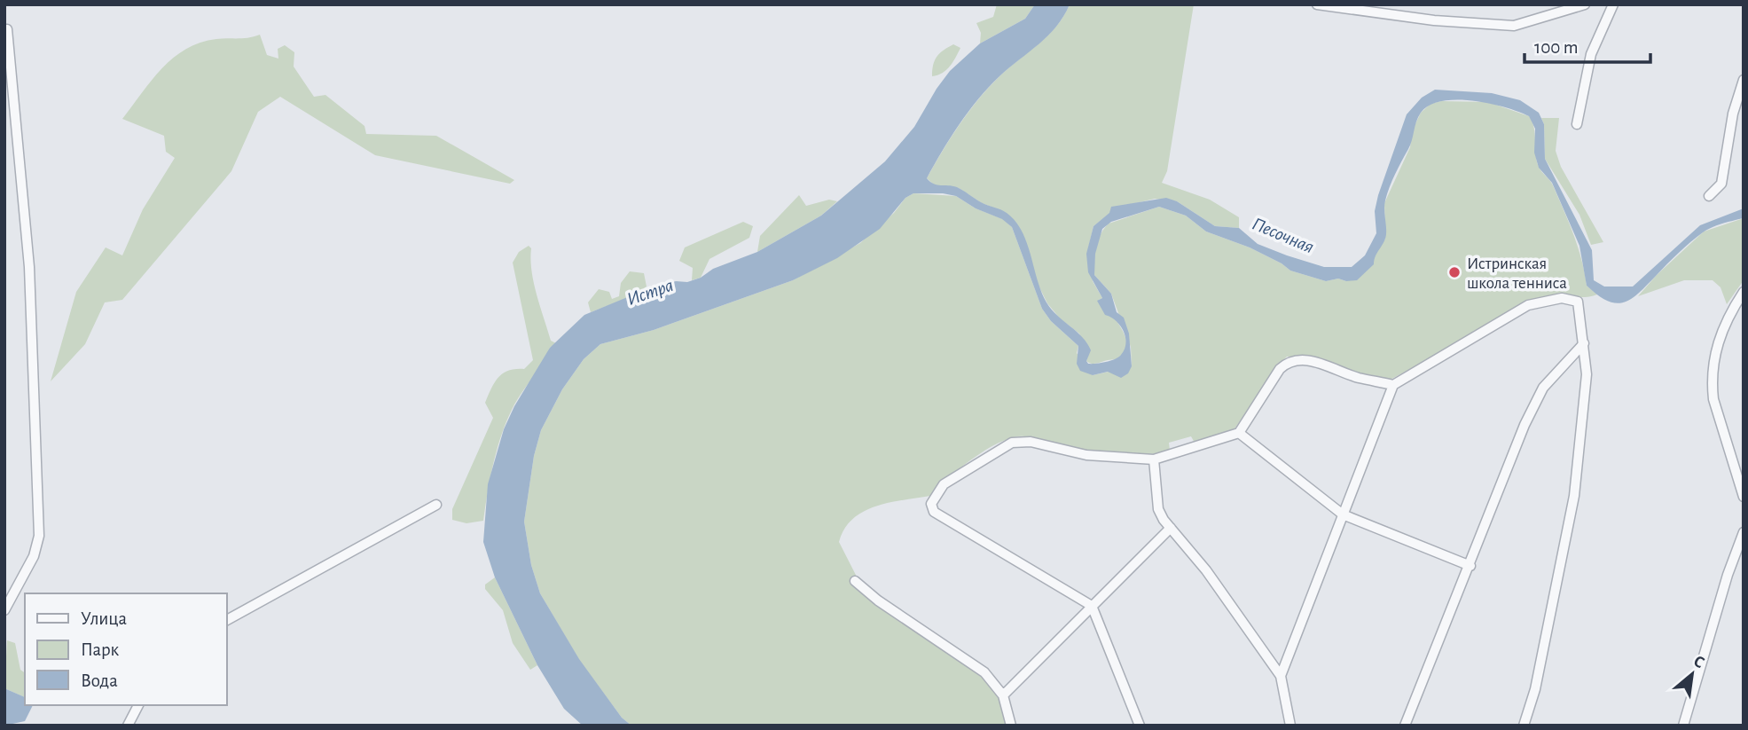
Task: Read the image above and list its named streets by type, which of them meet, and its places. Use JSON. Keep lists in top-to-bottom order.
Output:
{
  "water": ["Песочная", "Истра"],
  "places": ["Истринская школа тенниса"],
  "legend": ["Улица", "Парк", "Вода"],
  "scale_bar": "100 m",
  "north": "top right"
}
